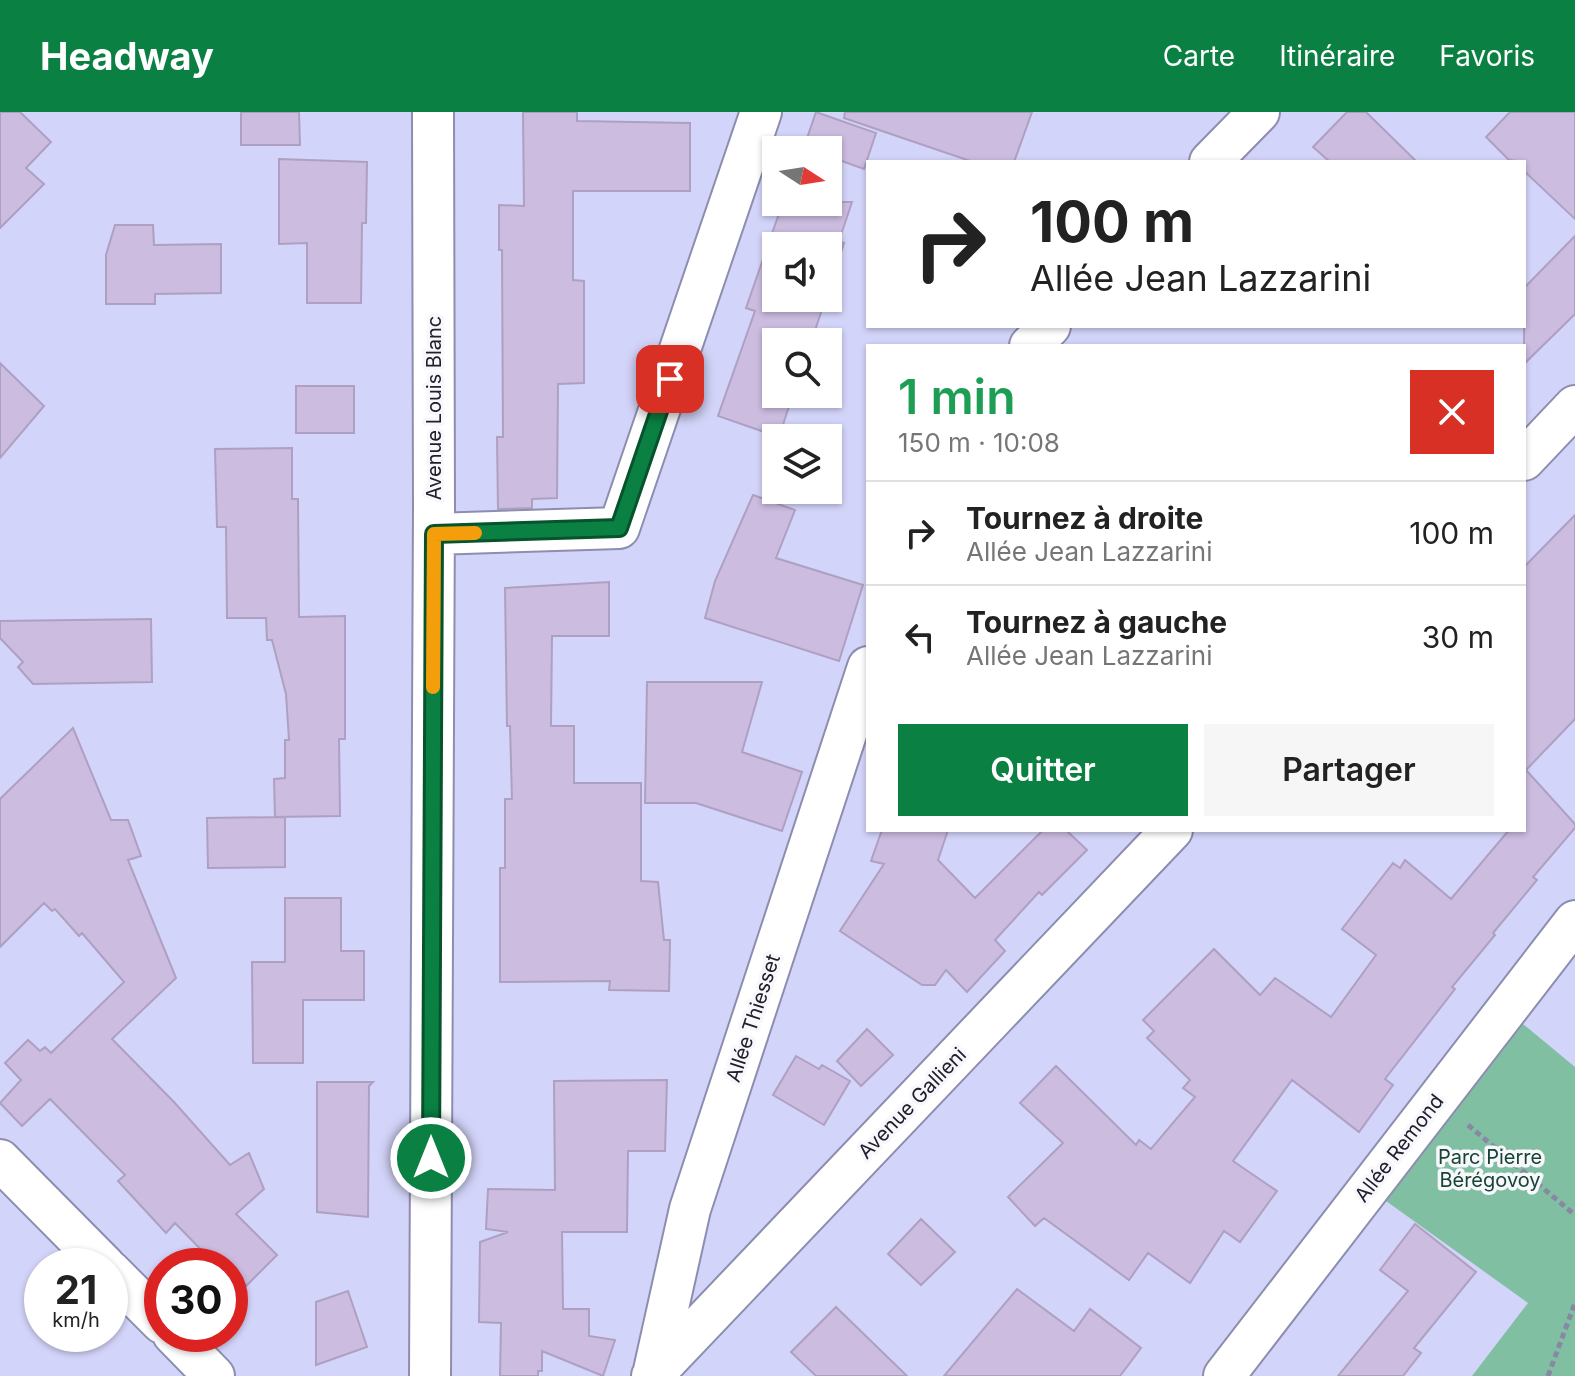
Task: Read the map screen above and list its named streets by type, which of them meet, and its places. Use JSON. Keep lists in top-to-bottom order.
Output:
{
  "streets": {
    "street": [
      "Avenue Louis Blanc",
      "Allée Thiesset",
      "Avenue Gallieni",
      "Allée Remond"
    ]
  },
  "crossings": [
    ["Allée Thiesset", "Avenue Gallieni"]
  ],
  "parks": ["Parc Pierre Bérégovoy"],
  "north": "right",
  "page": {
    "header": "Headway",
    "nav": ["Carte", "Itinéraire", "Favoris"],
    "turn": ["100 m", "Allée Jean Lazzarini"],
    "heading": ["1 min", "150 m · 10:08"],
    "list": [
      {
        "name": "Tournez à droite",
        "note": "Allée Jean Lazzarini",
        "value": "100 m"
      },
      {
        "name": "Tournez à gauche",
        "note": "Allée Jean Lazzarini",
        "value": "30 m"
      }
    ],
    "buttons": ["Quitter", "Partager"],
    "speed": "21 km/h",
    "limit": "30"
  }
}
